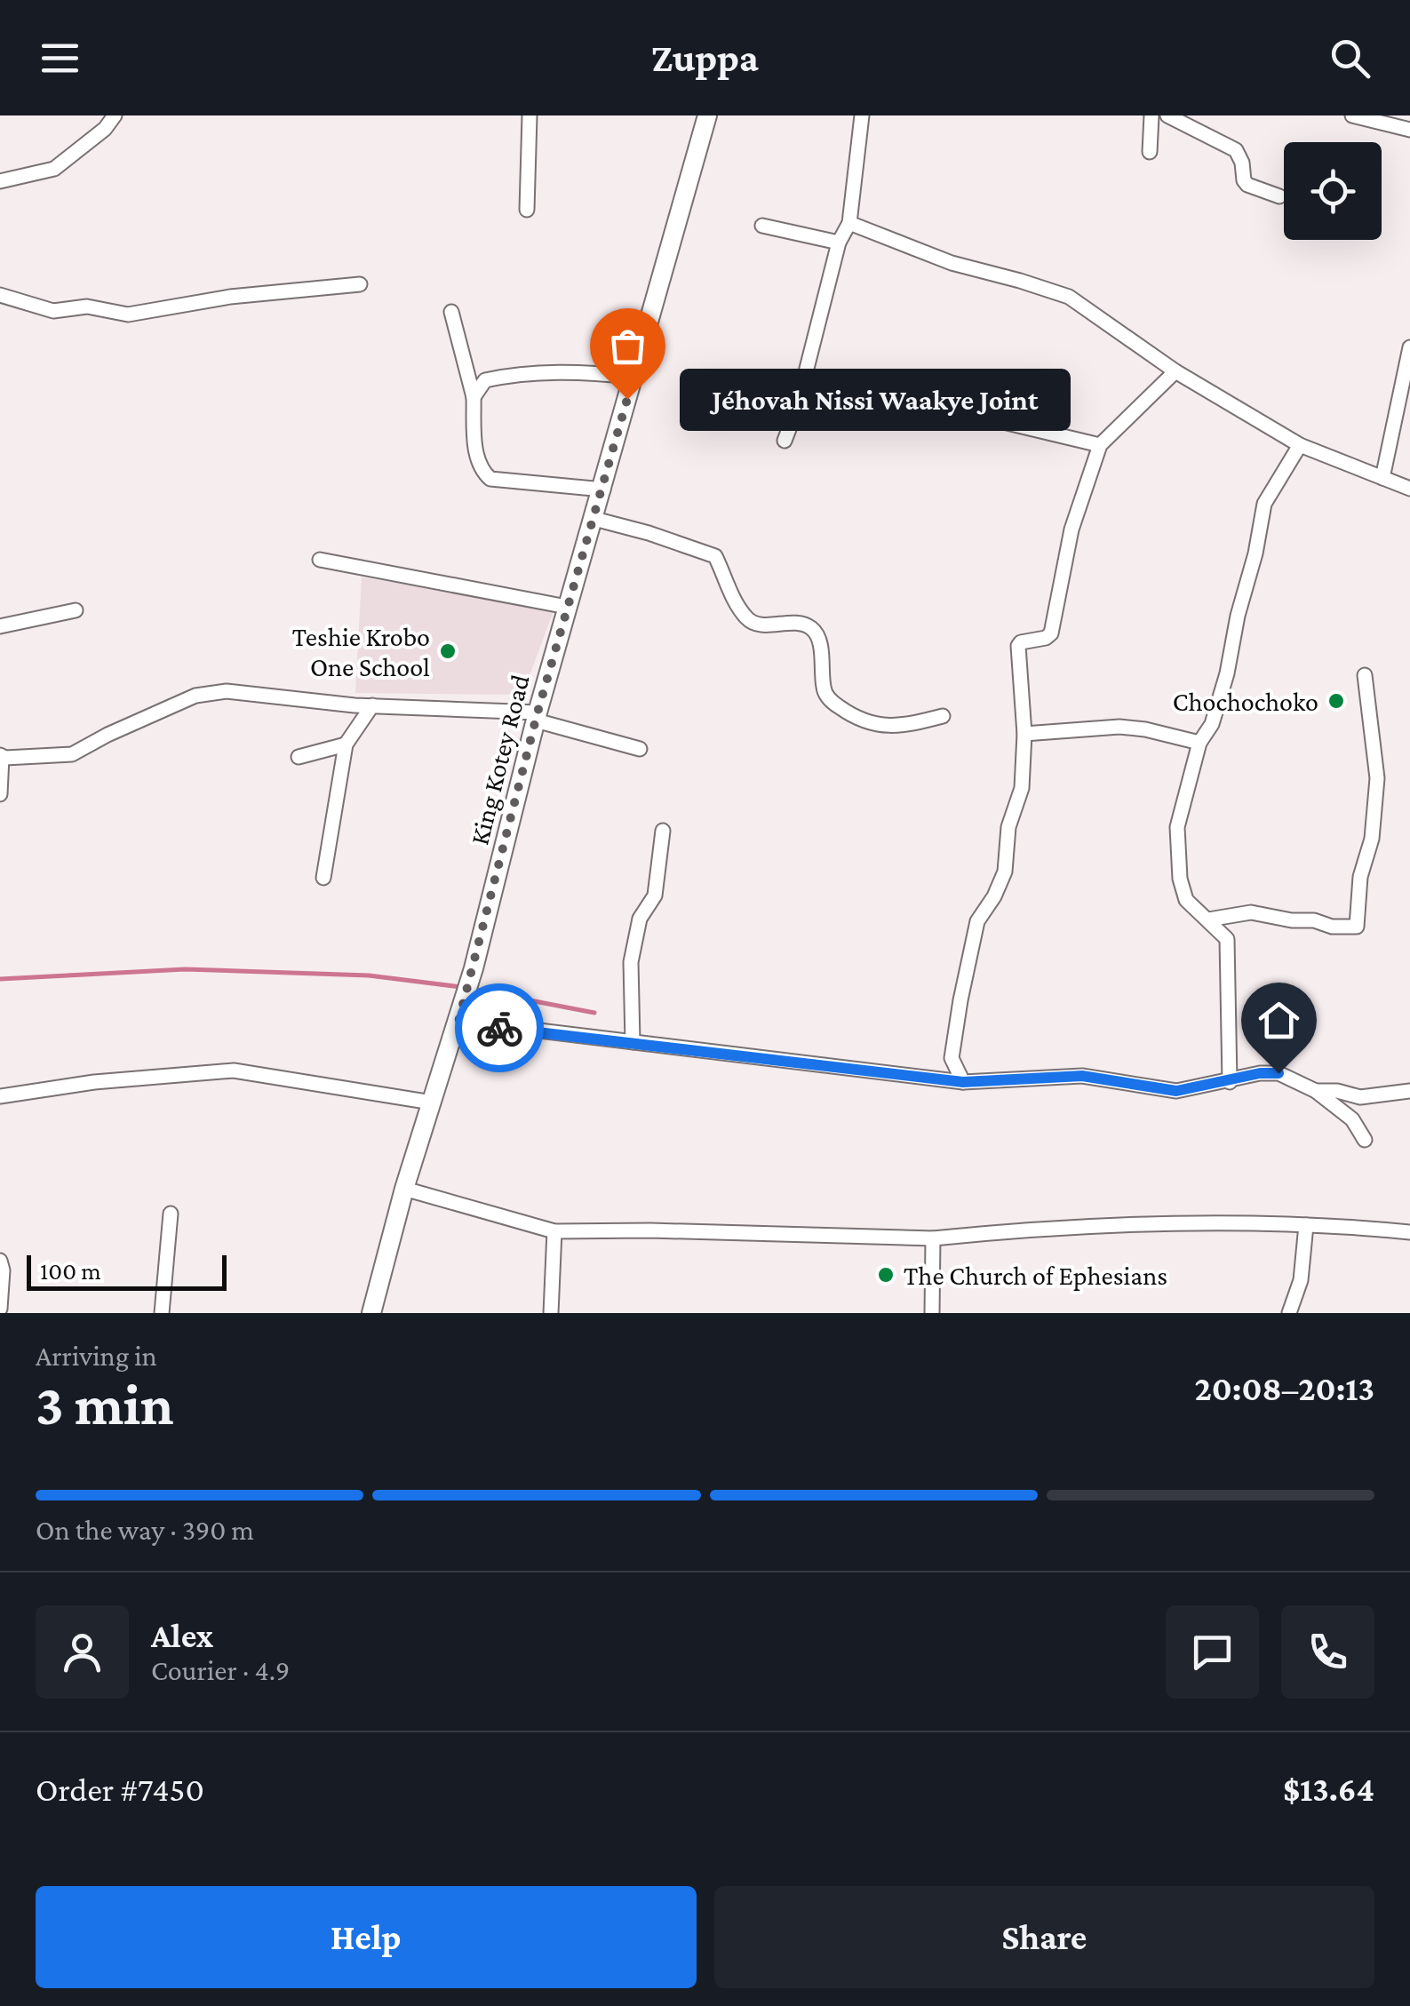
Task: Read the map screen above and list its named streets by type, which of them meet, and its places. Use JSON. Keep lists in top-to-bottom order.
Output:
{
  "streets": {
    "street": ["King Kotey Road"]
  },
  "places": [
    "Jéhovah Nissi Waakye Joint",
    "Teshie Krobo One School",
    "Chochochoko",
    "The Church of Ephesians"
  ],
  "scale_bar": "100 m",
  "page": {
    "header": "Zuppa",
    "bubble": "Jéhovah Nissi Waakye Joint",
    "scale": "100 m",
    "heading": ["3 min", "Arriving in", "20:08–20:13"],
    "panel": [
      "Alex",
      "Courier · 4.9",
      "Order #7450",
      "$13.64"
    ],
    "bar": "On the way · 390 m",
    "buttons": ["Help", "Share"]
  }
}
